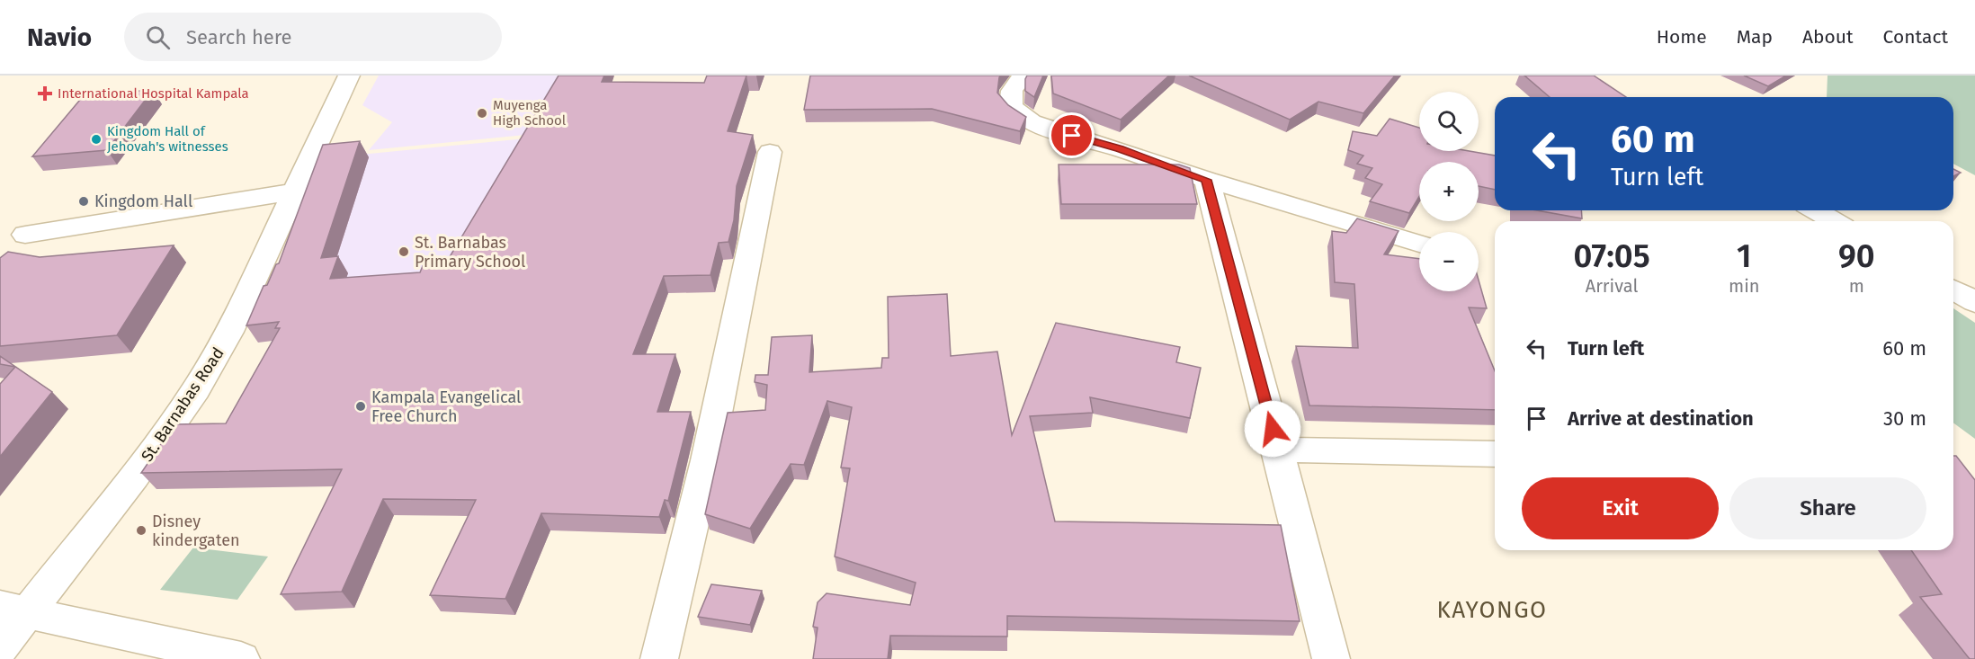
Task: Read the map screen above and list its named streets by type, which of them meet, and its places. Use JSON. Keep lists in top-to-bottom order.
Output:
{
  "streets": {
    "street": ["St. Barnabas Road"]
  },
  "districts": ["KAYONGO"],
  "places": {
    "health": ["International Hospital Kampala"],
    "other": [
      "Muyenga High School",
      "Kingdom Hall of Jehovah's witnesses",
      "Kingdom Hall",
      "St. Barnabas Primary School",
      "Kampala Evangelical Free Church",
      "Disney kindergaten"
    ]
  },
  "page": {
    "header": "Navio",
    "search": "Search here",
    "nav": [
      "Home",
      "Map",
      "About",
      "Contact"
    ],
    "map_buttons": ["+", "−"],
    "turn": ["60 m", "Turn left"],
    "eta": [
      "07:05",
      "Arrival",
      "1",
      "min",
      "90",
      "m"
    ],
    "list": [
      {
        "name": "Turn left",
        "value": "60 m"
      },
      {
        "name": "Arrive at destination",
        "value": "30 m"
      }
    ],
    "buttons": ["Exit", "Share"]
  }
}
